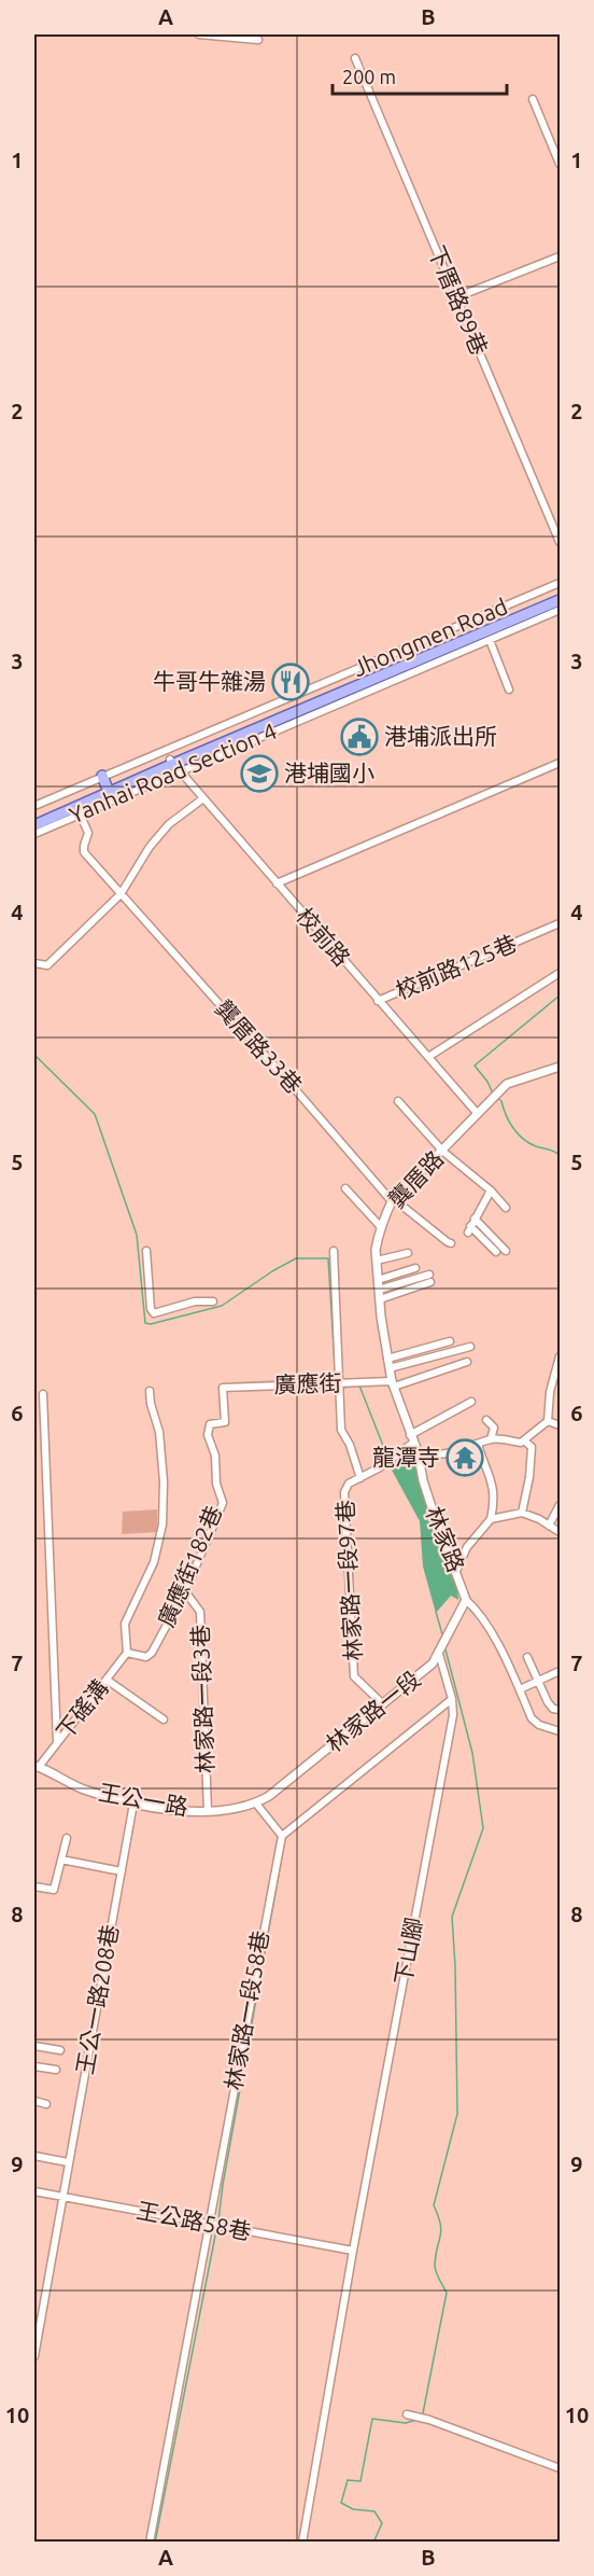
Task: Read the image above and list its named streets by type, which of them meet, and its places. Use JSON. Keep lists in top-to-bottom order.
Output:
{
  "streets": {
    "main road": ["Jhongmen Road", "Yanhai Road Section 4"],
    "street": [
      "下厝路89巷",
      "校前路",
      "校前路125巷",
      "龔厝路33巷",
      "龔厝路",
      "廣應街",
      "林家路",
      "廣應街182巷",
      "林家路一段97巷",
      "林家路一段3巷",
      "下磘溝",
      "林家路一段",
      "王公一路",
      "下山腳",
      "王公一路208巷",
      "林家路一段58巷",
      "王公路58巷"
    ]
  },
  "crossings": [
    ["Jhongmen Road", "Yanhai Road Section 4"],
    ["Yanhai Road Section 4", "校前路"],
    ["Yanhai Road Section 4", "龔厝路33巷"],
    ["校前路", "校前路125巷"],
    ["校前路", "龔厝路"],
    ["龔厝路33巷", "龔厝路"],
    ["龔厝路", "林家路"],
    ["廣應街", "林家路"],
    ["廣應街", "廣應街182巷"],
    ["林家路", "林家路一段97巷"],
    ["林家路", "林家路一段"],
    ["廣應街182巷", "林家路一段3巷"],
    ["廣應街182巷", "下磘溝"],
    ["林家路一段97巷", "林家路一段"],
    ["林家路一段3巷", "王公一路"],
    ["下磘溝", "王公一路"],
    ["林家路一段", "王公一路"],
    ["林家路一段", "下山腳"],
    ["王公一路", "王公一路208巷"],
    ["下山腳", "王公路58巷"],
    ["王公一路208巷", "王公路58巷"],
    ["林家路一段58巷", "王公路58巷"]
  ],
  "places": {
    "restaurant": ["牛哥牛雜湯"],
    "public building": ["港埔派出所"],
    "school or university": ["港埔國小"],
    "temple": ["龍潭寺"]
  },
  "scale_bar": "200 m",
  "grid": {
    "columns": ["A", "B"],
    "rows": [
      "1",
      "2",
      "3",
      "4",
      "5",
      "6",
      "7",
      "8",
      "9",
      "10"
    ]
  }
}
